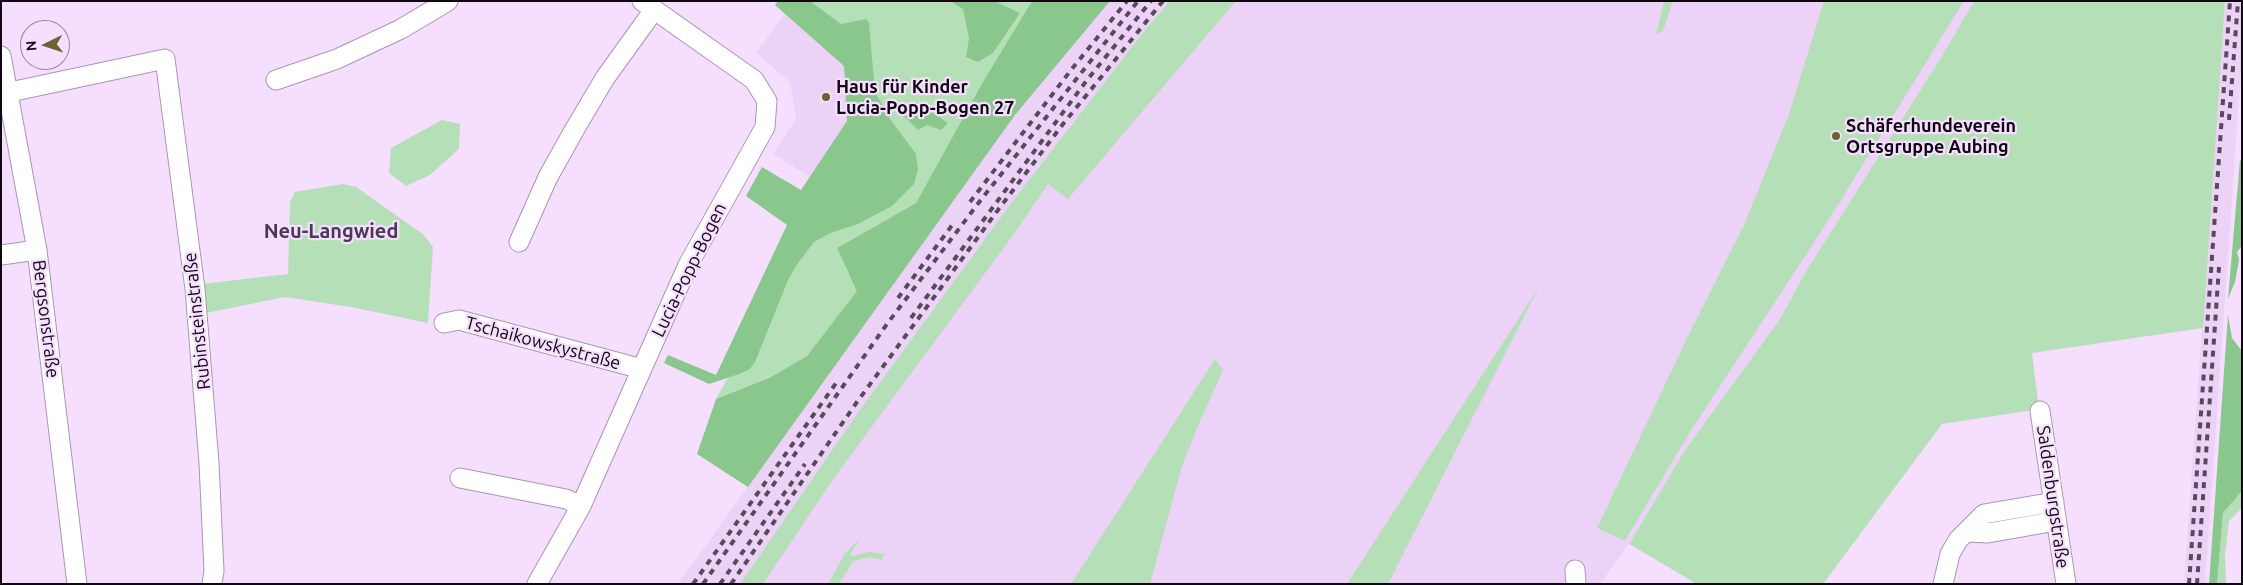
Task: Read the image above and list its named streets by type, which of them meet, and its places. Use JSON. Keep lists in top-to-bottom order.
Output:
{
  "streets": {
    "street": [
      "Lucia-Popp-Bogen",
      "Bergsonstraße",
      "Rubinsteinstraße",
      "Tschaikowskystraße",
      "Saldenburgstraße"
    ]
  },
  "crossings": [
    ["Lucia-Popp-Bogen", "Tschaikowskystraße"],
    ["Bergsonstraße", "Rubinsteinstraße"]
  ],
  "districts": ["Neu-Langwied"],
  "places": ["Haus für Kinder Lucia-Popp-Bogen 27", "Schäferhundeverein Ortsgruppe Aubing"],
  "north": "left"
}
